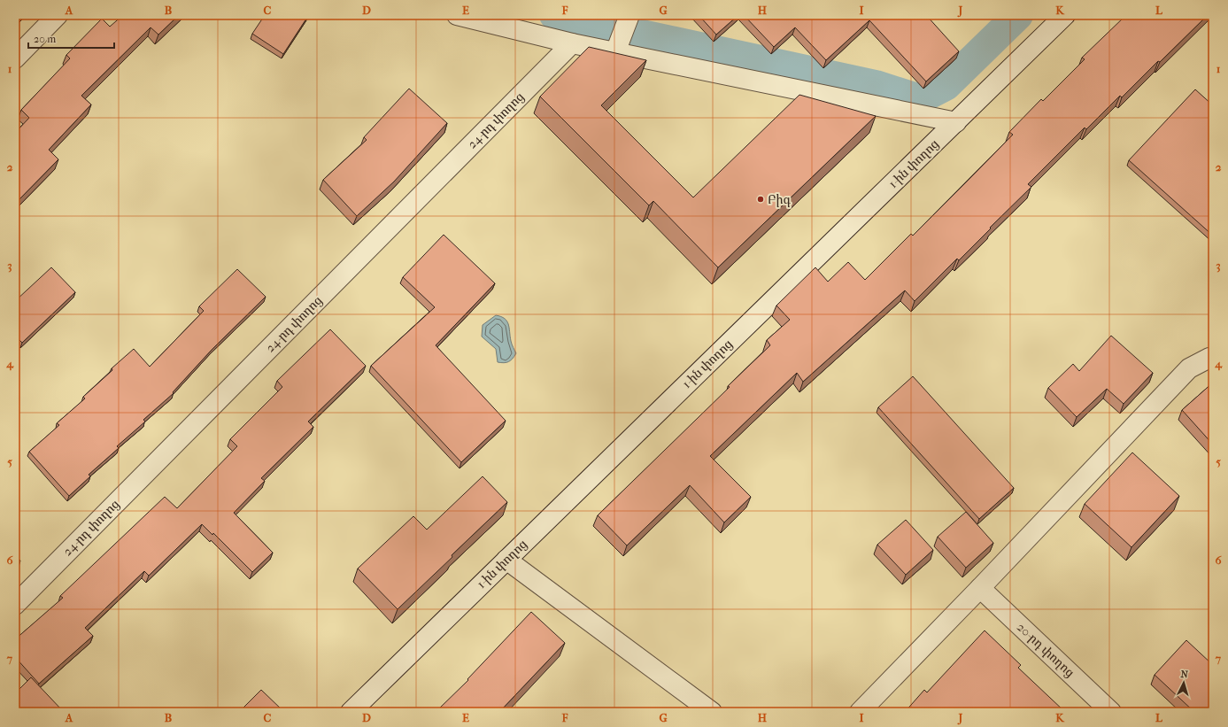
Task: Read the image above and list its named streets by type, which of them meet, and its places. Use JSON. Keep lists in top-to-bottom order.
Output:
{
  "streets": {
    "street": ["24-րդ փողոց", "1-ին փողոց", "20-րդ փողոց"]
  },
  "places": ["Բիգ"],
  "scale_bar": "20 m",
  "north": "top",
  "grid": {
    "columns": [
      "A",
      "B",
      "C",
      "D",
      "E",
      "F",
      "G",
      "H",
      "I",
      "J",
      "K",
      "L"
    ],
    "rows": [
      "1",
      "2",
      "3",
      "4",
      "5",
      "6",
      "7"
    ]
  }
}
